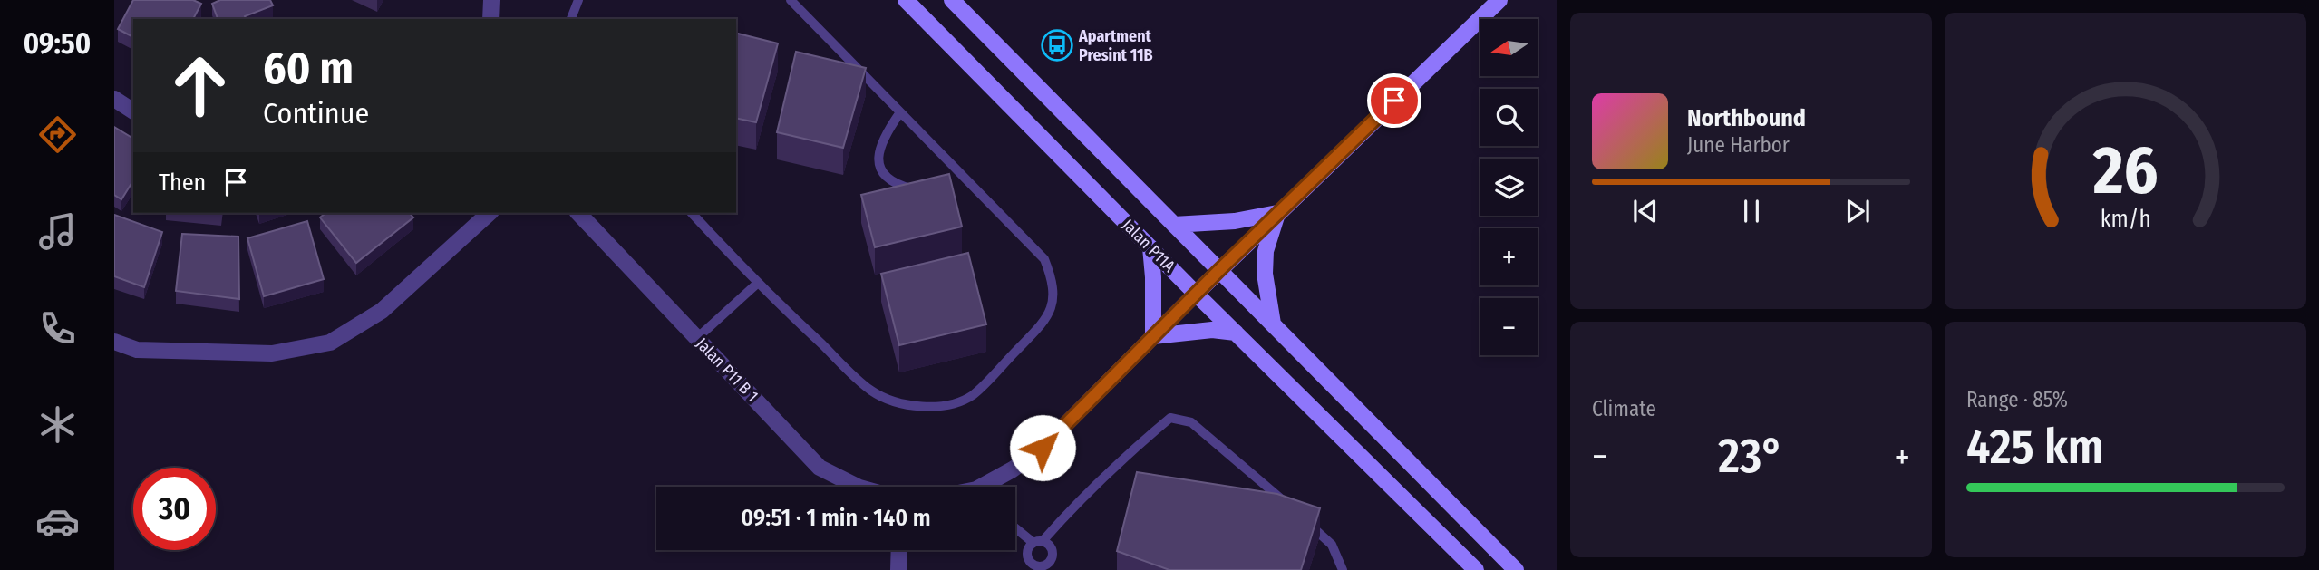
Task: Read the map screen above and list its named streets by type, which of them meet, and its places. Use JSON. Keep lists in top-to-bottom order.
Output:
{
  "streets": {
    "street": ["Jalan P11A", "Jalan P11 B 1"]
  },
  "places": {
    "bus stop": ["Apartment Presint 11B"]
  },
  "north": "left",
  "page": {
    "tabs": "09:50",
    "map_buttons": ["+", "−"],
    "turn": ["60 m", "Continue"],
    "song": ["Northbound", "June Harbor"],
    "then": "Then",
    "tile": [
      "Climate",
      ["Range · 85%", "425 km"]
    ],
    "heat": ["−", "23°", "+"],
    "limit": "30",
    "trip": "09:51 · 1 min · 140 m",
    "gauge": ["26", "km/h"]
  }
}
